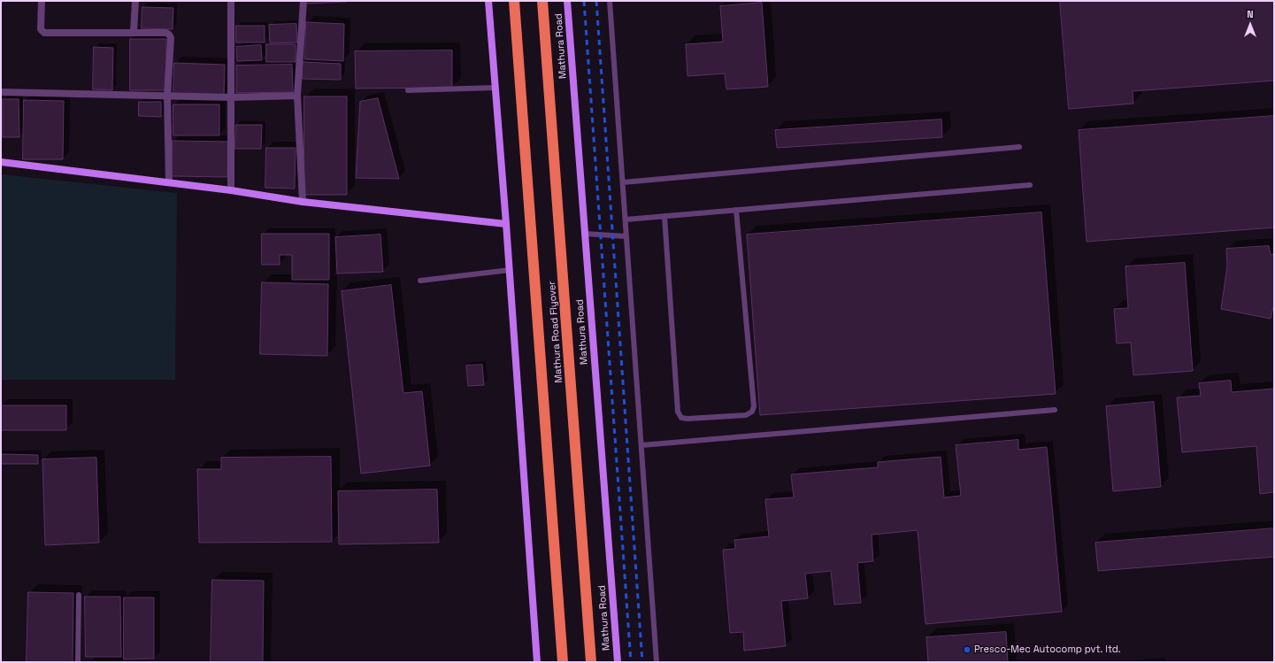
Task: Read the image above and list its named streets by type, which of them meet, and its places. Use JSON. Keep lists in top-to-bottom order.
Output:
{
  "streets": {
    "highway": ["Mathura Road Flyover"],
    "main road": ["Mathura Road"]
  },
  "places": ["Presco-Mec Autocomp pvt. ltd."],
  "north": "top"
}
